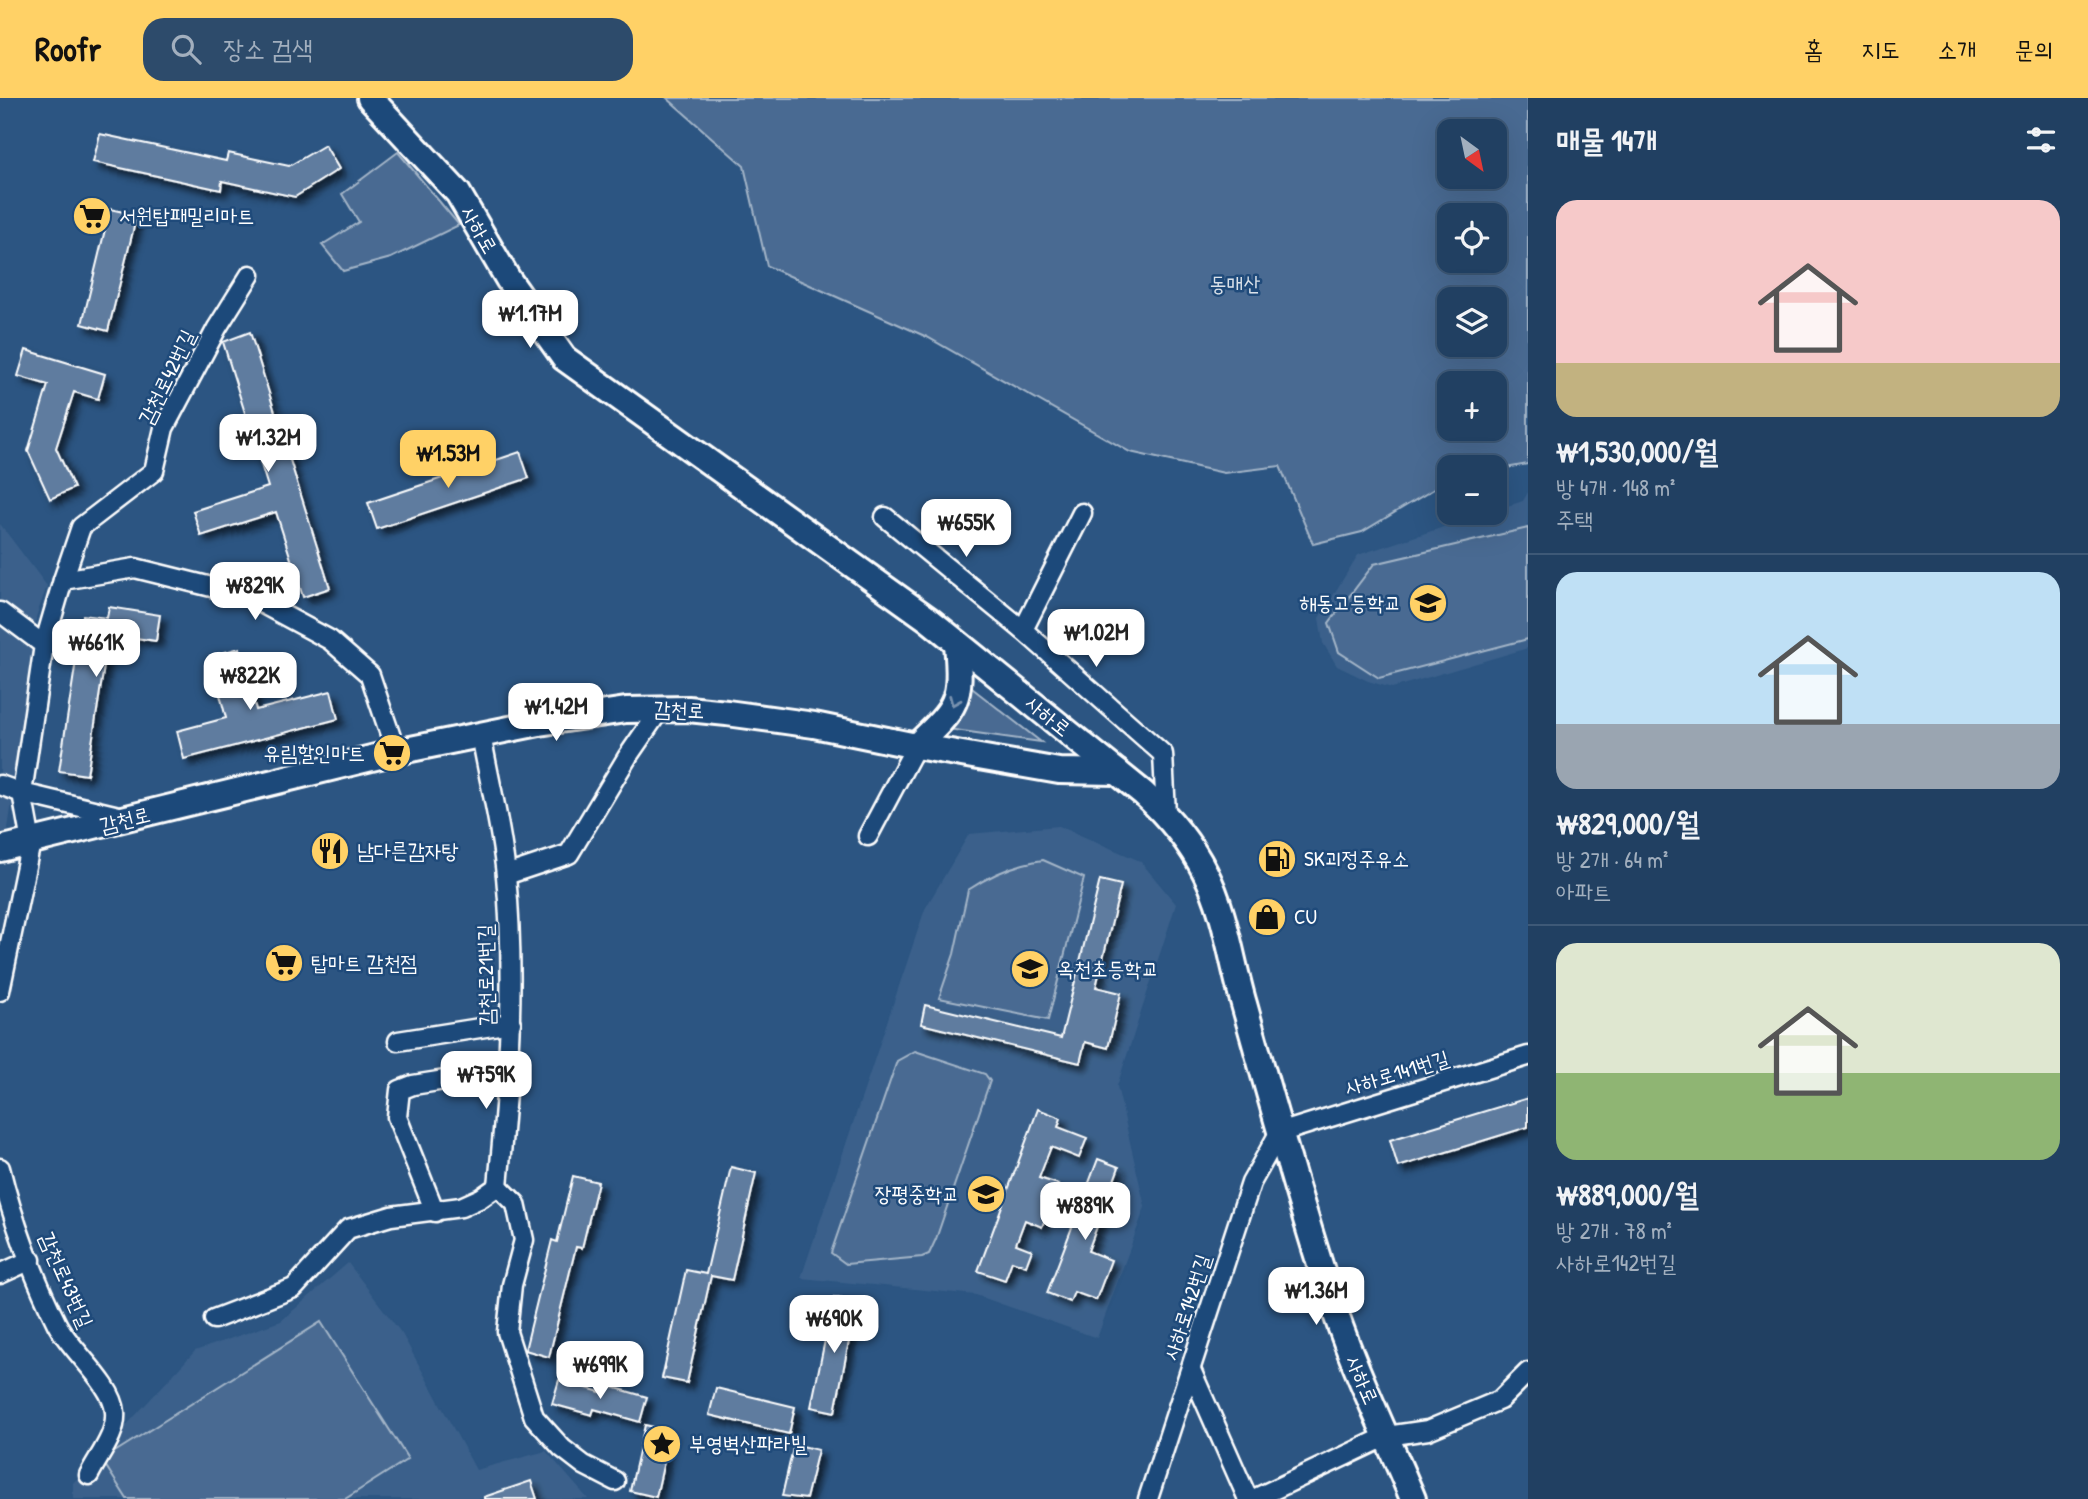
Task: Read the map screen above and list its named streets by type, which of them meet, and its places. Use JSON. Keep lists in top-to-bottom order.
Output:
{
  "streets": {
    "street": [
      "사하로",
      "감천로42번길",
      "감천로",
      "감천로21번길",
      "사하로141번길",
      "감천로43번길",
      "사하로142번길"
    ]
  },
  "crossings": [
    ["사하로", "감천로"],
    ["사하로", "사하로141번길"],
    ["사하로", "사하로142번길"],
    ["감천로42번길", "감천로"],
    ["감천로", "감천로21번길"],
    ["사하로141번길", "사하로142번길"]
  ],
  "parks": ["동매산"],
  "places": {
    "supermarket": ["서원탑패밀리마트", "유림할인마트", "탑마트 감천점"],
    "school or university": ["해동고등학교", "옥천초등학교", "장평중학교"],
    "restaurant": ["남다른감자탕"],
    "fuel station": ["SK괴정주유소"],
    "shop": ["CU"],
    "place": ["부영벽산파라빌"]
  },
  "north": "bottom right",
  "page": {
    "header": "Roofr",
    "search": "장소 검색",
    "nav": [
      "홈",
      "지도",
      "소개",
      "문의"
    ],
    "heading": "매물 14개",
    "map_buttons": ["+", "−"],
    "list": [
      {
        "name": "₩1,530,000/월",
        "note": "방 4개 · 148 m² · 주택"
      },
      {
        "name": "₩829,000/월",
        "note": "방 2개 · 64 m² · 아파트"
      },
      {
        "name": "₩889,000/월",
        "note": "방 2개 · 78 m² · 사하로142번길"
      }
    ],
    "price": [
      "₩1.17M",
      "₩1.32M",
      "₩1.53M",
      "₩655K",
      "₩829K",
      "₩1.02M",
      "₩661K",
      "₩822K",
      "₩1.42M",
      "₩759K",
      "₩889K",
      "₩1.36M",
      "₩690K",
      "₩699K"
    ]
  }
}
